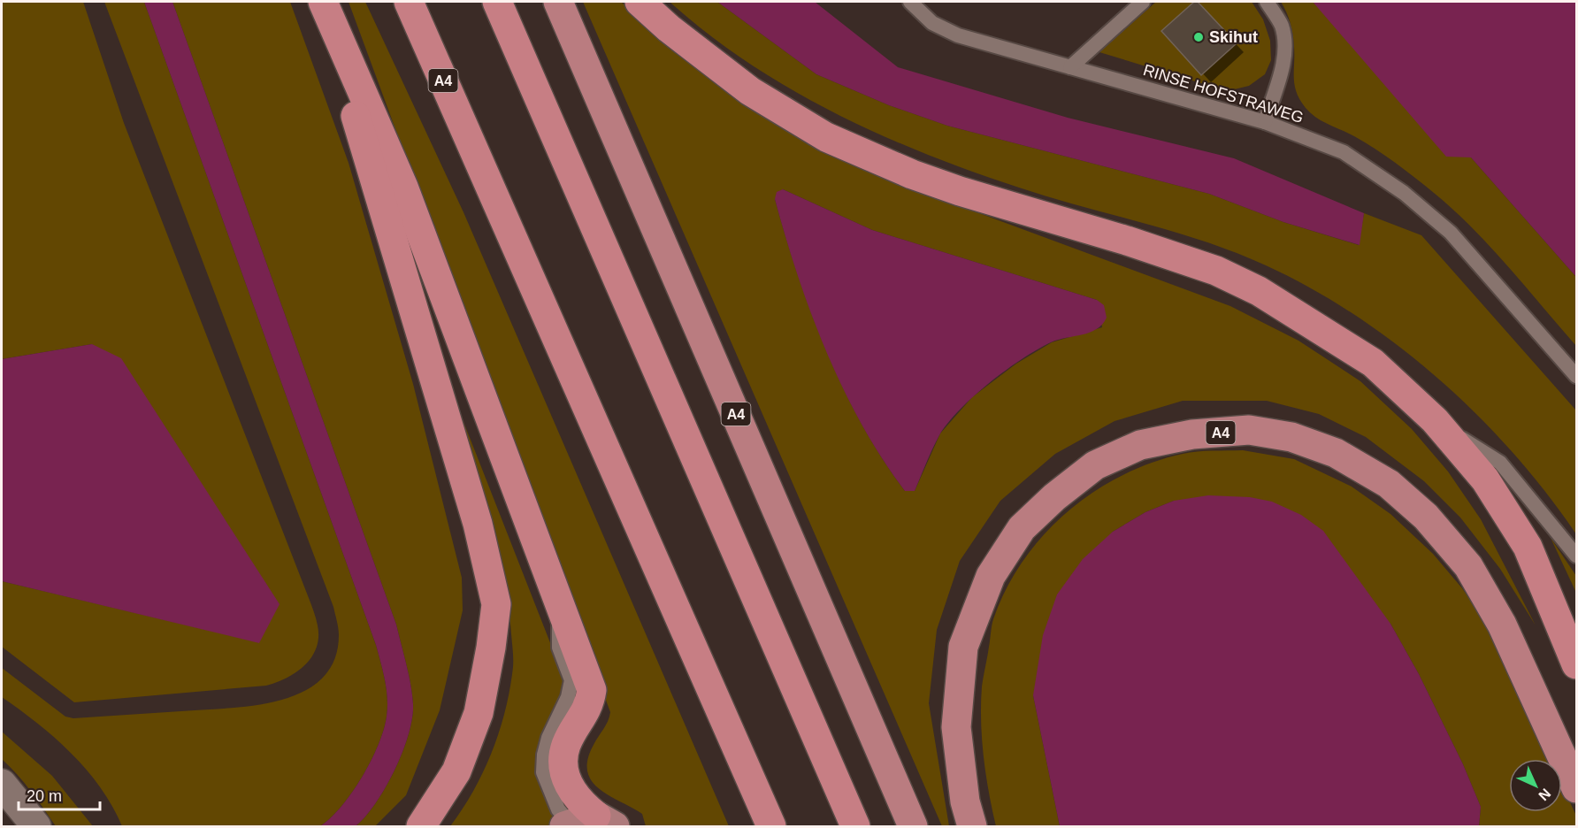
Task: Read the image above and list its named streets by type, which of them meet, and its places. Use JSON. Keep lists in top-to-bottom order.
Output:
{
  "streets": {
    "highway": ["A4"],
    "lane": ["RINSE HOFSTRAWEG"]
  },
  "places": ["Skihut"],
  "scale_bar": "20 m",
  "north": "bottom right"
}
